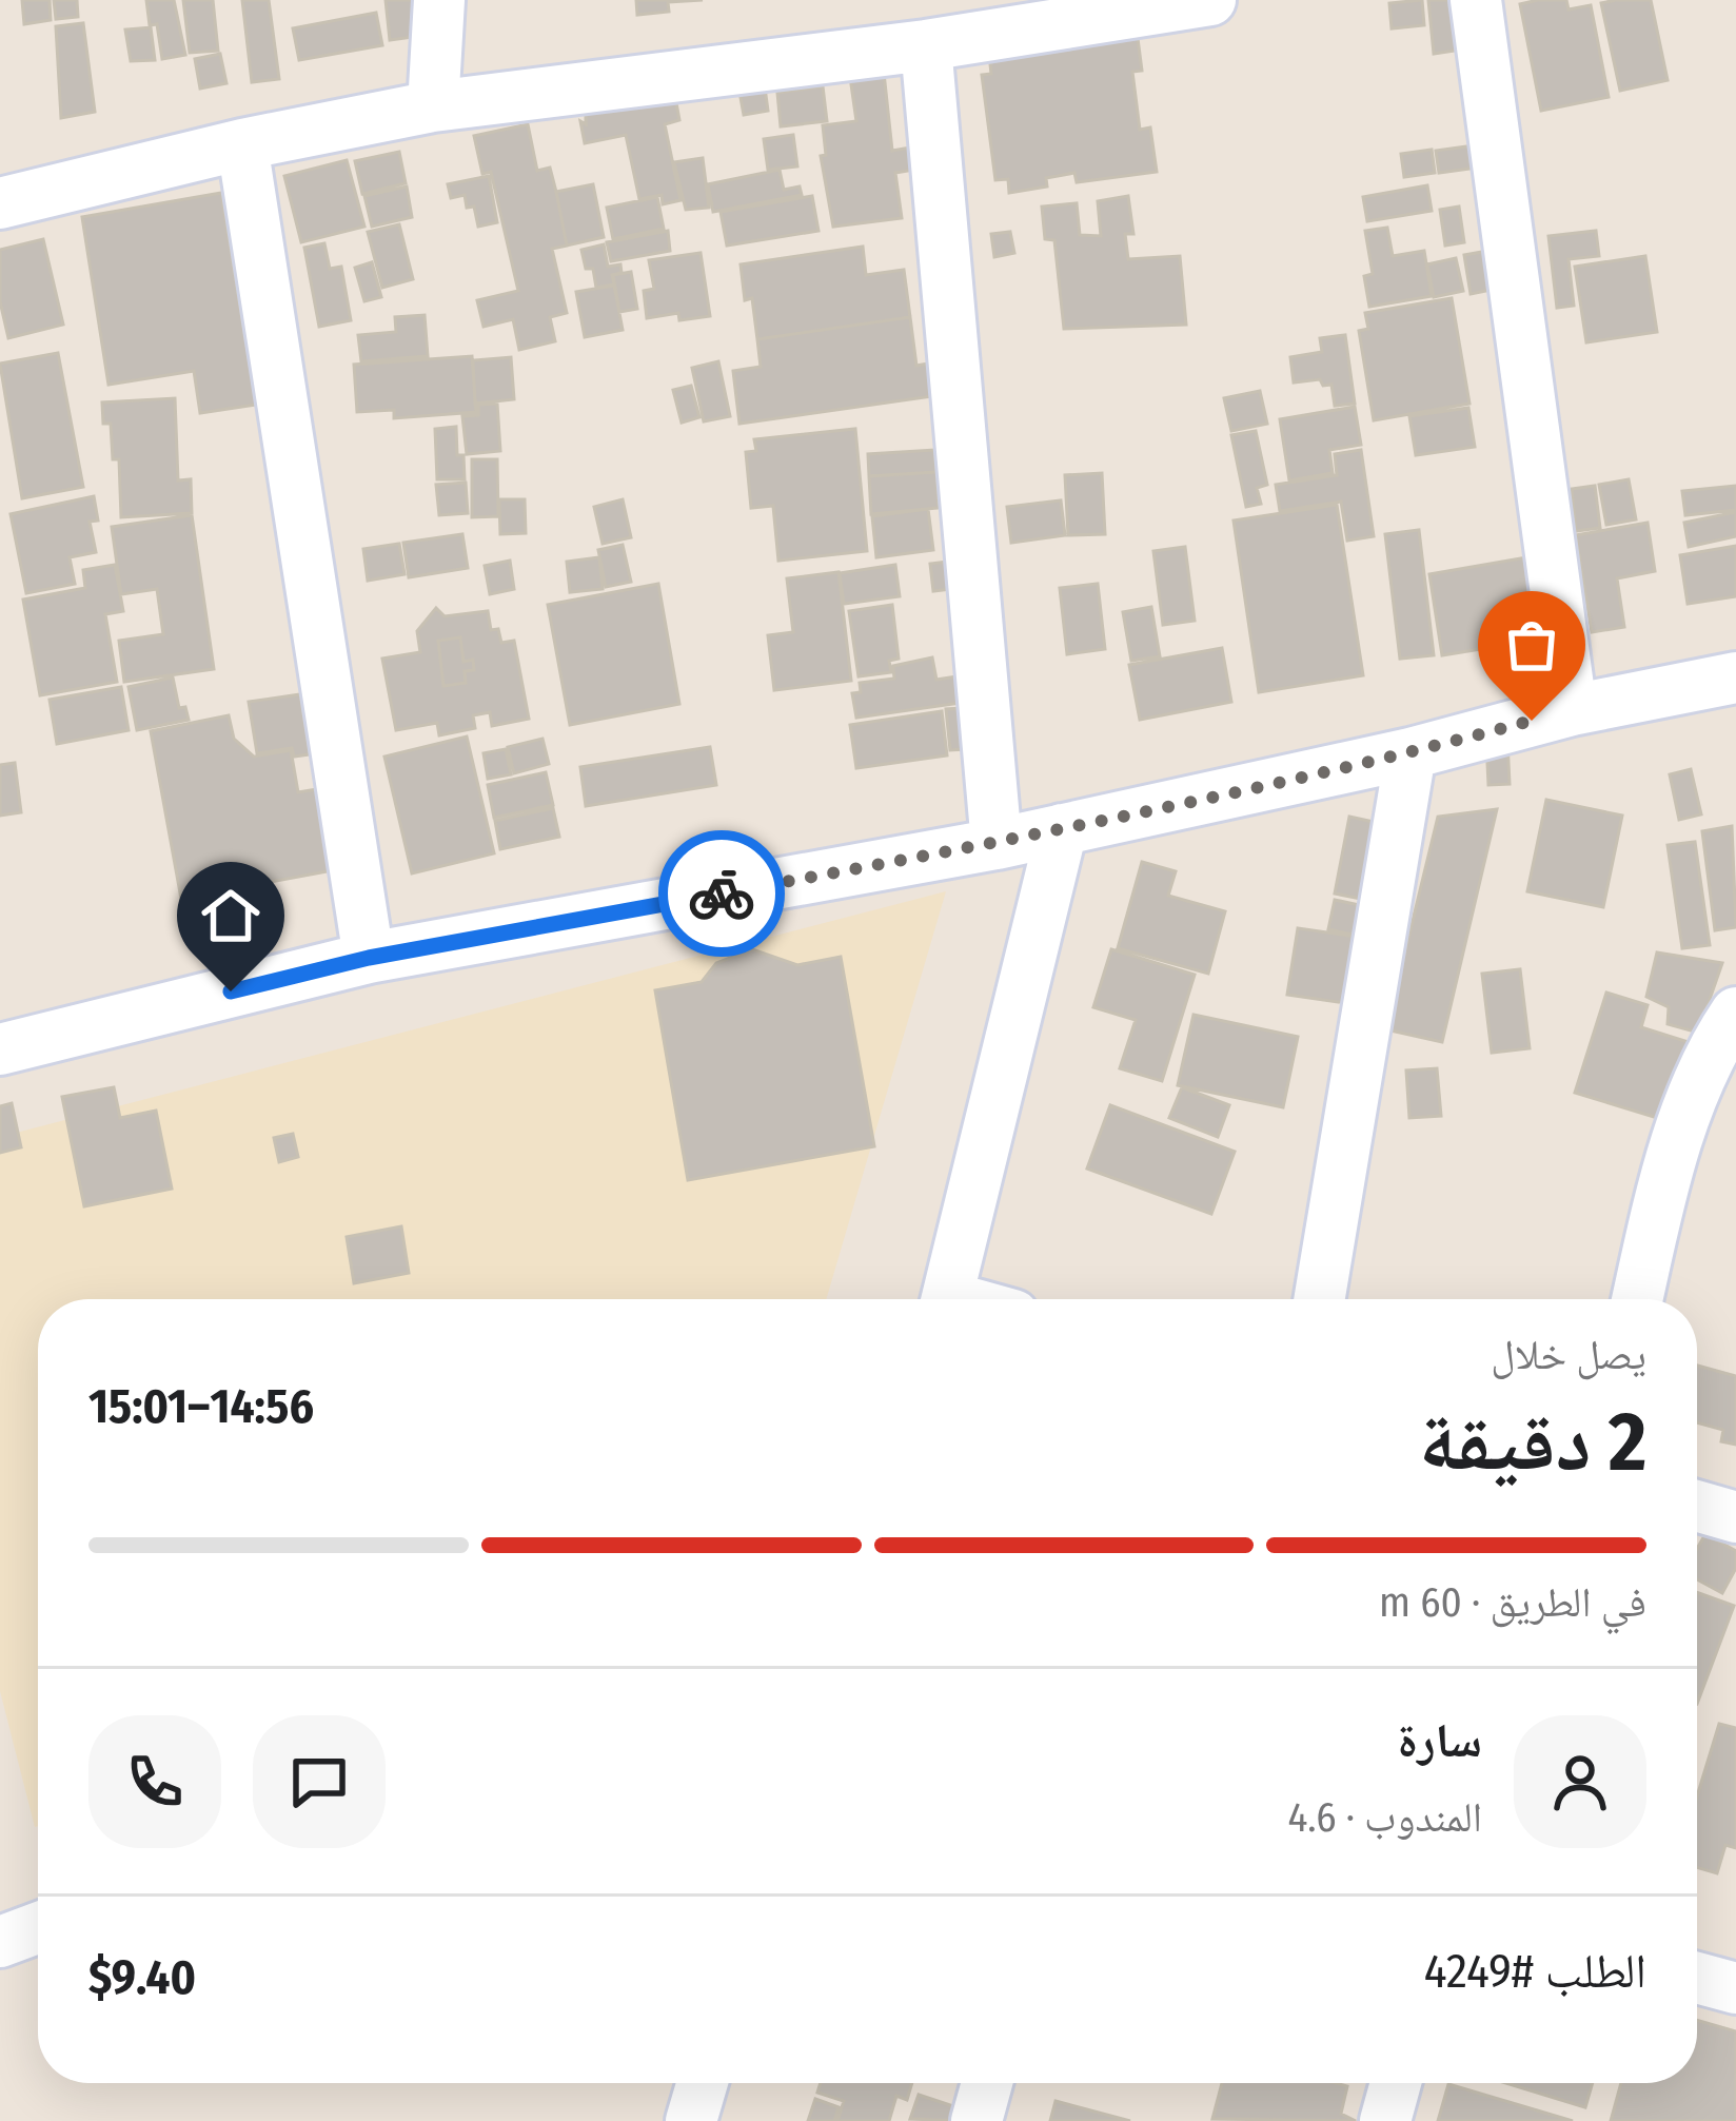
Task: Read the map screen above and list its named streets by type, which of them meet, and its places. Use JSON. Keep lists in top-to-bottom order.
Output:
{
  "page": {
    "heading": ["2 دقيقة", "يصل خلال", "14:56–15:01"],
    "panel": [
      "سارة",
      "المندوب · 4.6",
      "الطلب #4249",
      "$9.40"
    ],
    "bar": "في الطريق · 60 m"
  }
}
